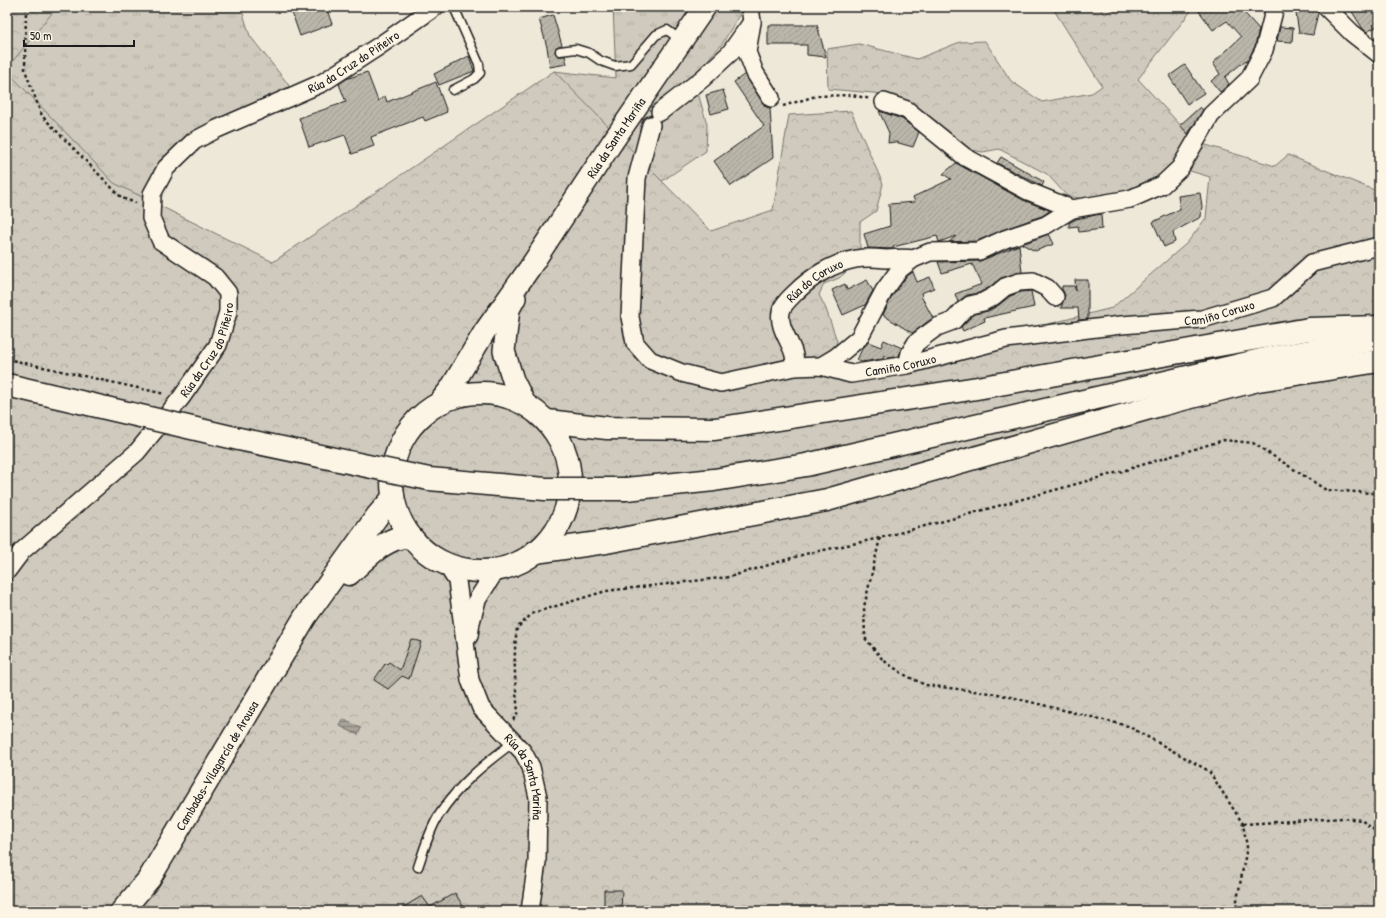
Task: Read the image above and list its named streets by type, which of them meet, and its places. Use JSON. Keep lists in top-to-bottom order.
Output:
{
  "streets": {
    "highway": ["Cambados-Vilagarcía de Arousa"],
    "street": [
      "Rúa da Cruz do Piñeiro",
      "Rúa da Santa Mariña",
      "Rúa do Coruxo",
      "Camiño Coruxo"
    ]
  },
  "crossings": [
    ["Rúa do Coruxo", "Camiño Coruxo"]
  ],
  "scale_bar": "50 m"
}
